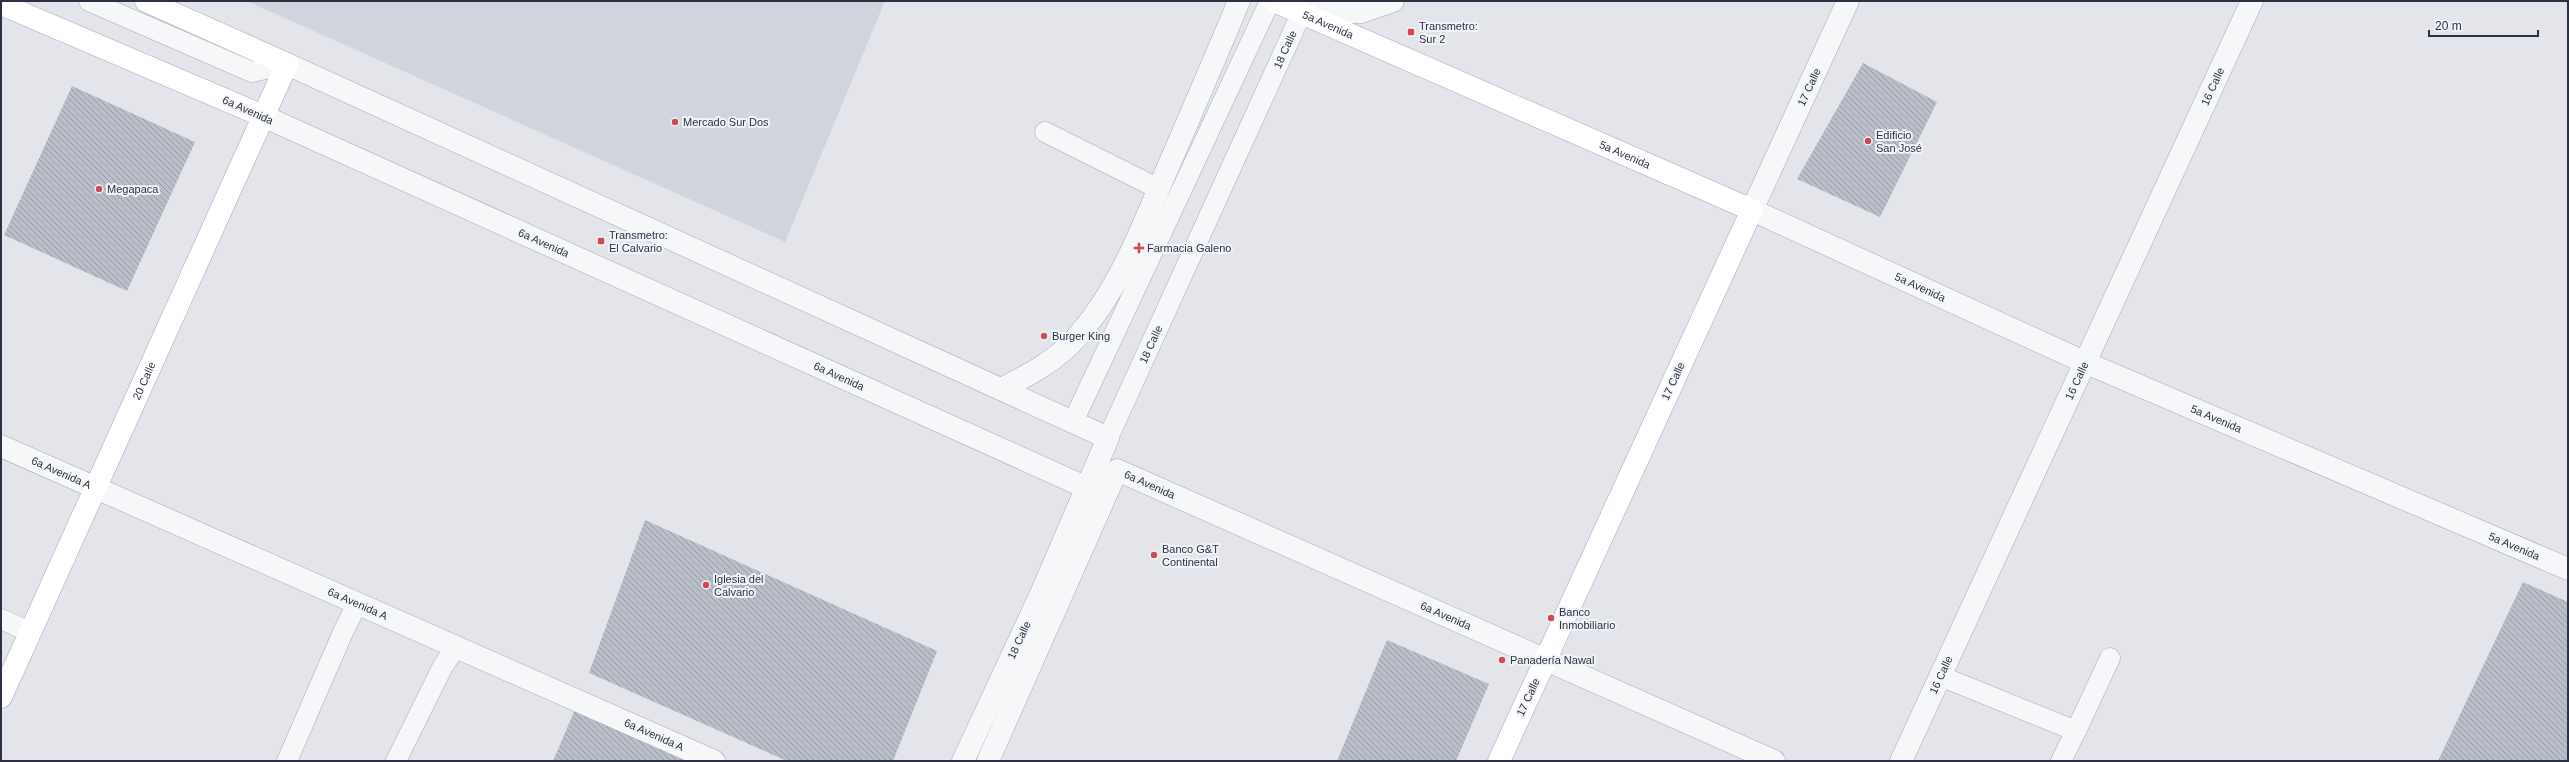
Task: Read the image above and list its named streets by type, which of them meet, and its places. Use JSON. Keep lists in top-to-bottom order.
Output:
{
  "streets": {
    "main road": [
      "5a Avenida",
      "17 Calle",
      "6a Avenida",
      "20 Calle"
    ],
    "street": ["18 Calle", "16 Calle", "6a Avenida A"]
  },
  "crossings": [
    ["5a Avenida", "18 Calle"],
    ["5a Avenida", "17 Calle"],
    ["5a Avenida", "16 Calle"],
    ["18 Calle", "6a Avenida"],
    ["17 Calle", "6a Avenida"],
    ["6a Avenida", "20 Calle"],
    ["20 Calle", "6a Avenida A"]
  ],
  "places": {
    "transit": ["Transmetro: Sur 2", "Transmetro: El Calvario"],
    "other": [
      "Mercado Sur Dos",
      "Edificio San José",
      "Megapaca",
      "Burger King",
      "Banco G&T Continental",
      "Iglesia del Calvario",
      "Banco Inmobiliario",
      "Panadería Nawal"
    ],
    "health": ["Farmacia Galeno"]
  },
  "scale_bar": "20 m"
}
